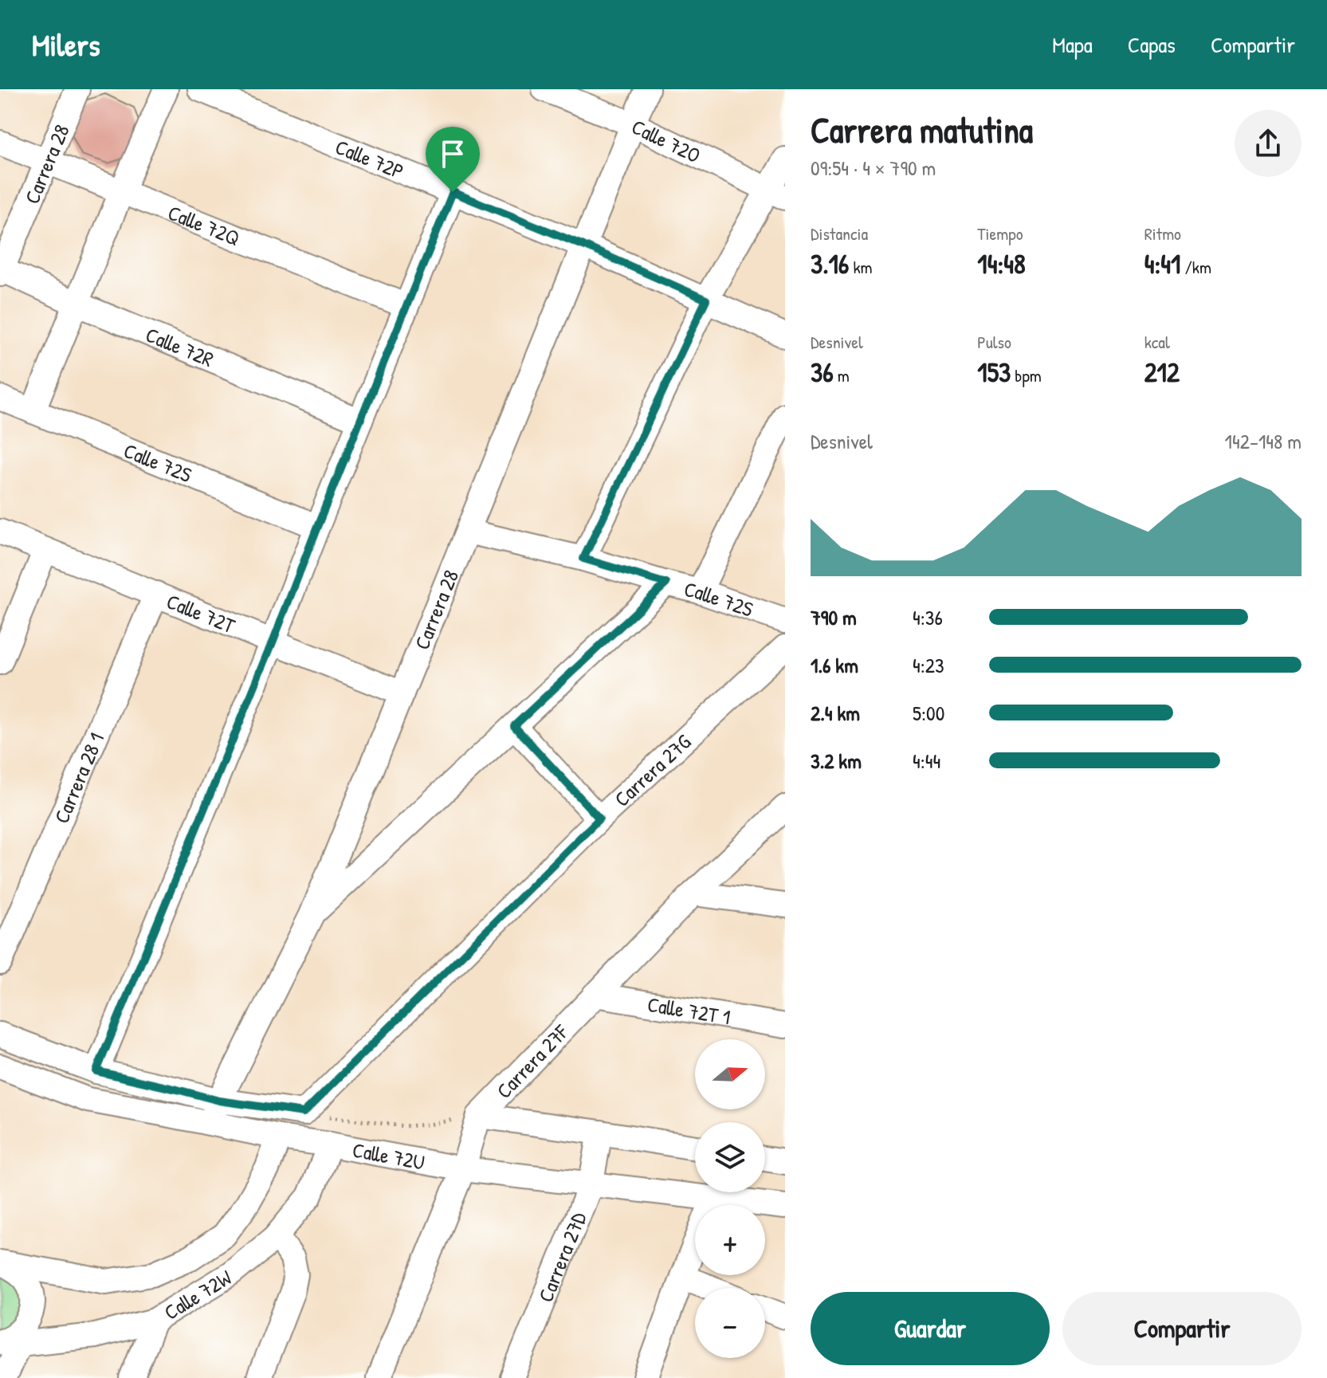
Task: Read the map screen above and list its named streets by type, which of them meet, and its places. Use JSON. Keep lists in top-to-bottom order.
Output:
{
  "streets": {
    "street": [
      "Calle 72O",
      "Calle 72P",
      "Carrera 28",
      "Calle 72Q",
      "Calle 72R",
      "Calle 72S",
      "Calle 72T",
      "Carrera 27G",
      "Carrera 28 1",
      "Calle 72T 1",
      "Carrera 27F",
      "Calle 72U",
      "Carrera 27D",
      "Calle 72W"
    ]
  },
  "crossings": [
    ["Calle 72O", "Carrera 28"],
    ["Calle 72P", "Carrera 28"],
    ["Carrera 28", "Calle 72Q"],
    ["Carrera 28", "Calle 72R"],
    ["Carrera 28", "Calle 72S"],
    ["Carrera 28", "Calle 72T"],
    ["Carrera 28", "Calle 72U"],
    ["Calle 72T", "Carrera 28 1"],
    ["Calle 72T 1", "Carrera 27F"],
    ["Carrera 27F", "Calle 72U"],
    ["Calle 72U", "Carrera 27D"],
    ["Calle 72U", "Calle 72W"]
  ],
  "north": "right",
  "page": {
    "header": "Milers",
    "nav": ["Mapa", "Capas", "Compartir"],
    "heading": ["Carrera matutina", "09:54 · 4 × 790 m"],
    "stats": [
      ["Distancia", "3.16 km"],
      ["Tiempo", "14:48"],
      ["Ritmo", "4:41 /km"],
      ["Desnivel", "36 m"],
      ["Pulso", "153 bpm"],
      ["kcal", "212"]
    ],
    "chart": ["Desnivel", "142–148 m"],
    "list": [
      {
        "name": "790 m",
        "note": "4:36"
      },
      {
        "name": "1.6 km",
        "note": "4:23"
      },
      {
        "name": "2.4 km",
        "note": "5:00"
      },
      {
        "name": "3.2 km",
        "note": "4:44"
      }
    ],
    "map_buttons": ["+", "−"],
    "buttons": ["Guardar", "Compartir"]
  }
}
